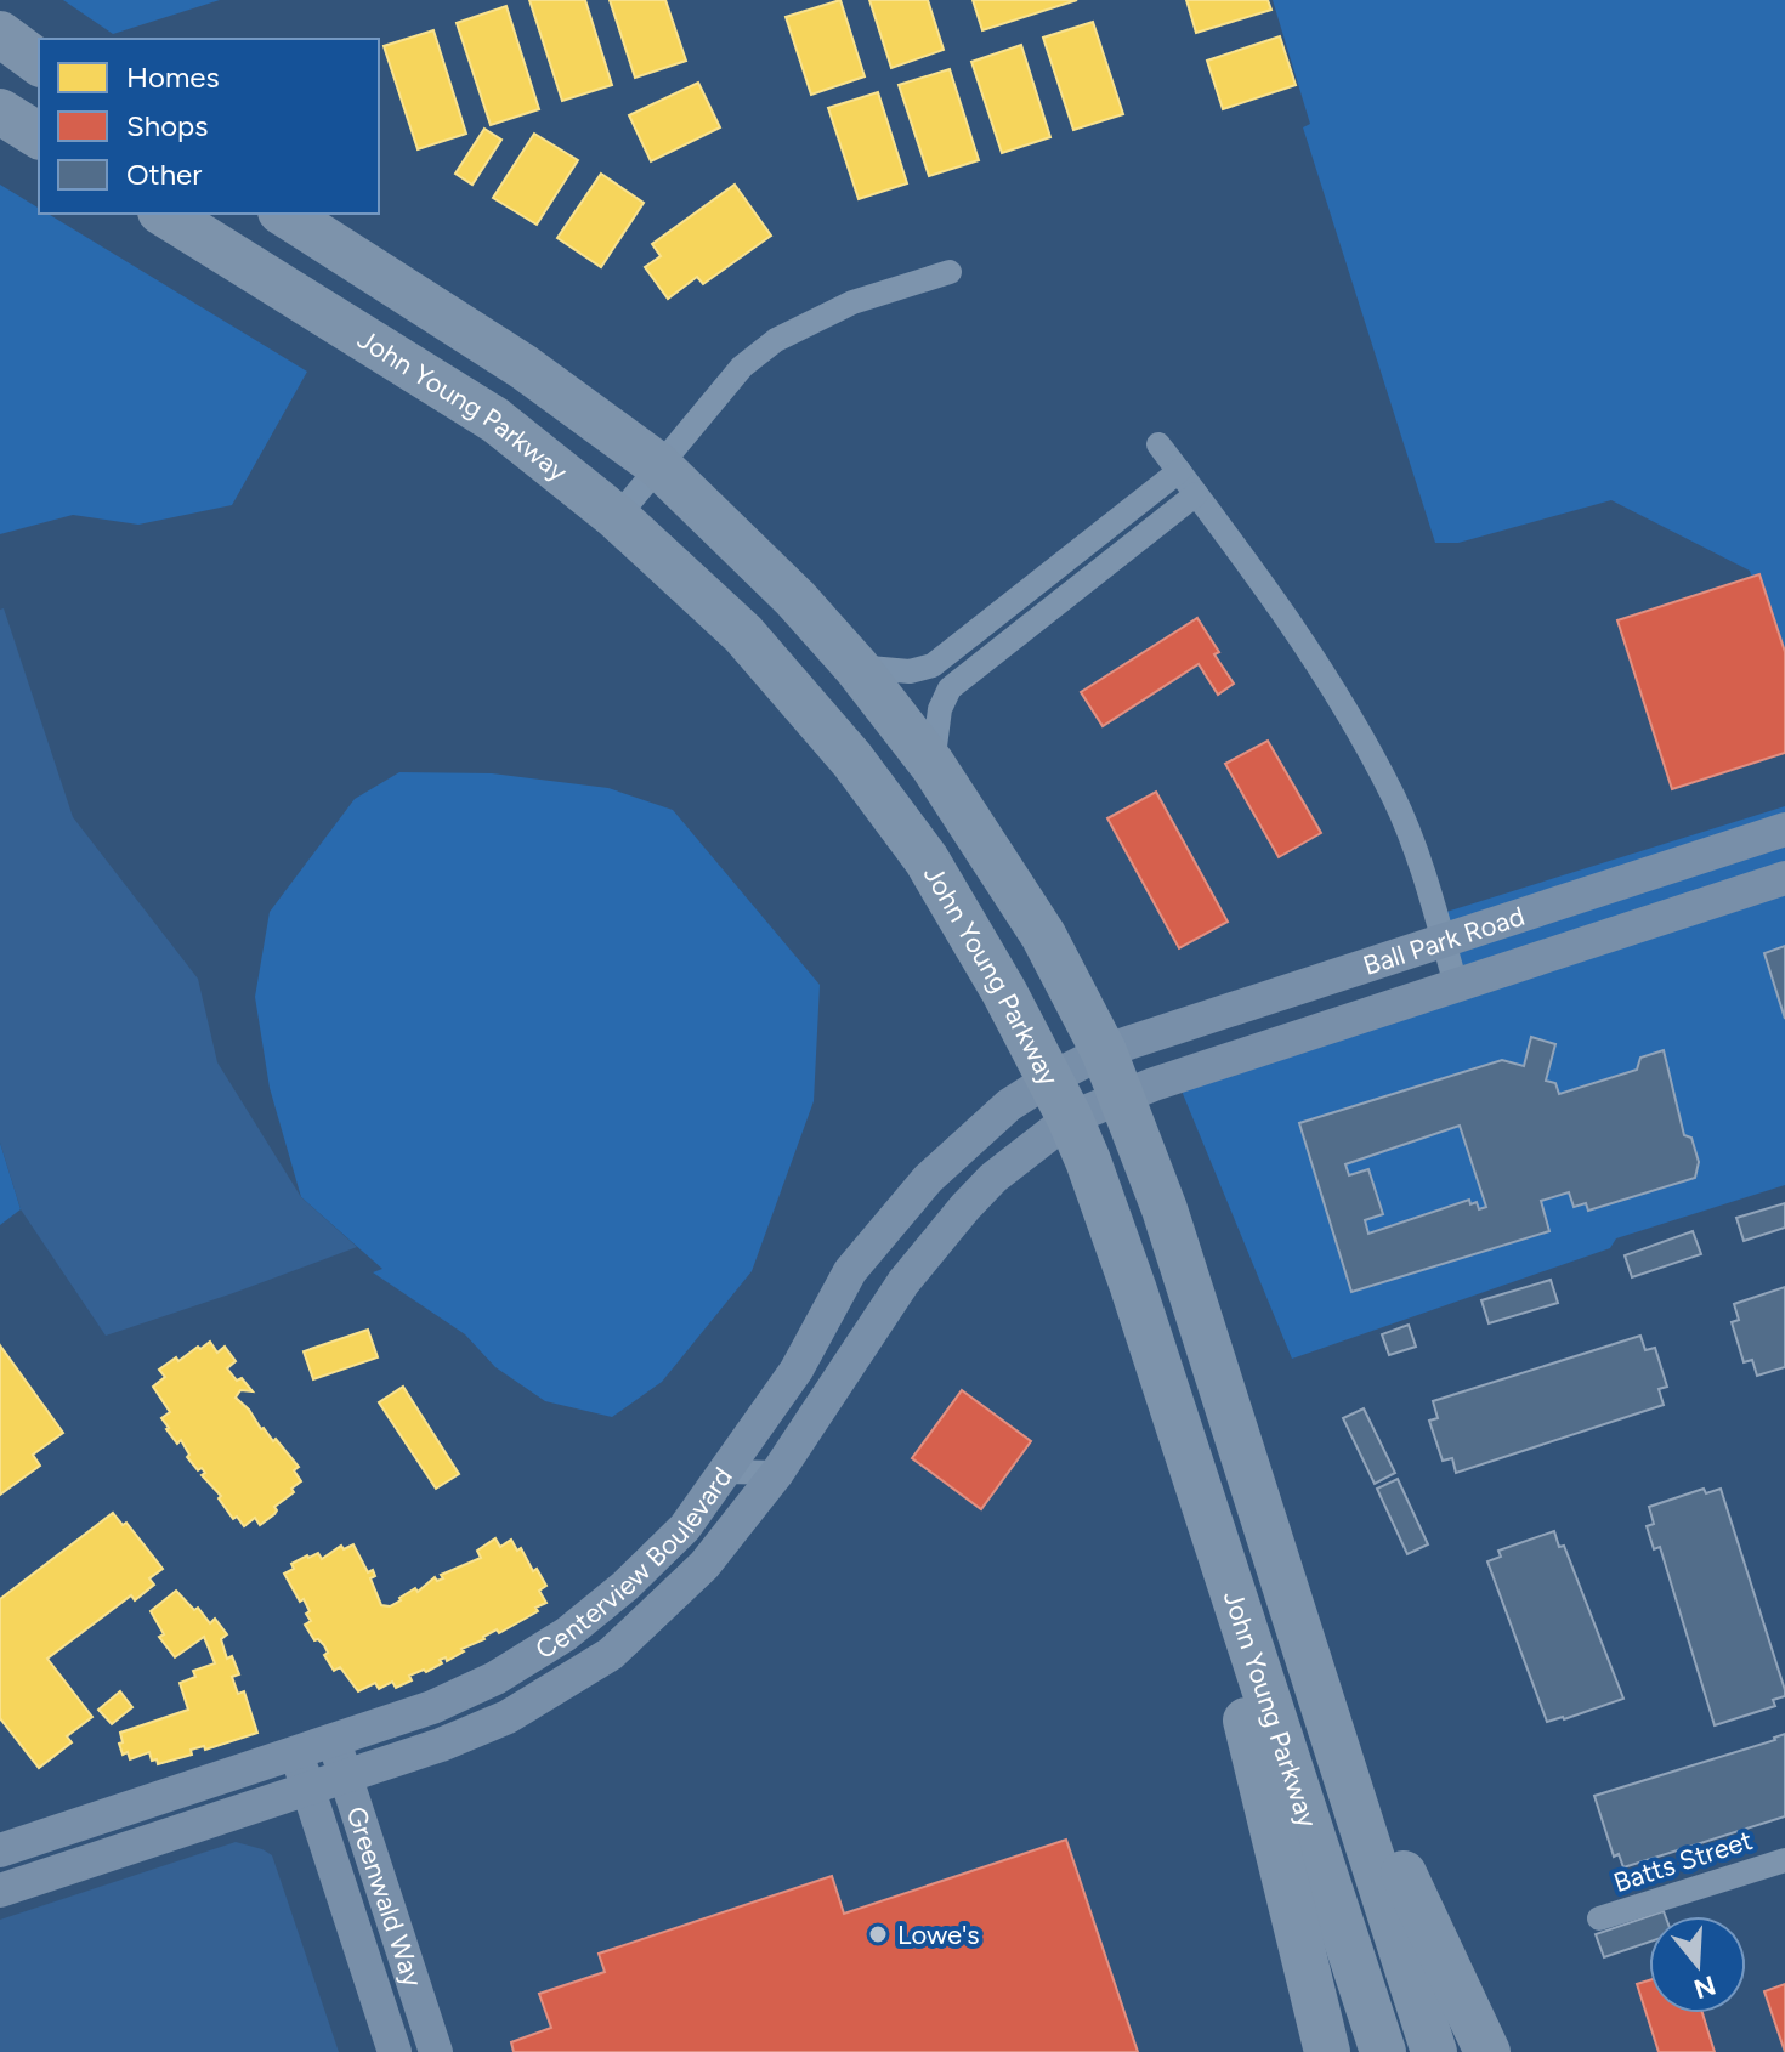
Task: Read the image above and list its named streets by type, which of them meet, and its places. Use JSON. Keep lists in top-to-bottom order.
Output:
{
  "streets": {
    "highway": ["John Young Parkway"],
    "street": [
      "Ball Park Road",
      "Centerview Boulevard",
      "Batts Street",
      "Greenwald Way"
    ]
  },
  "crossings": [
    ["John Young Parkway", "Ball Park Road"],
    ["John Young Parkway", "Centerview Boulevard"],
    ["Ball Park Road", "Centerview Boulevard"],
    ["Centerview Boulevard", "Greenwald Way"]
  ],
  "places": ["Lowe's"],
  "legend": ["Homes", "Shops", "Other"],
  "north": "bottom"
}
